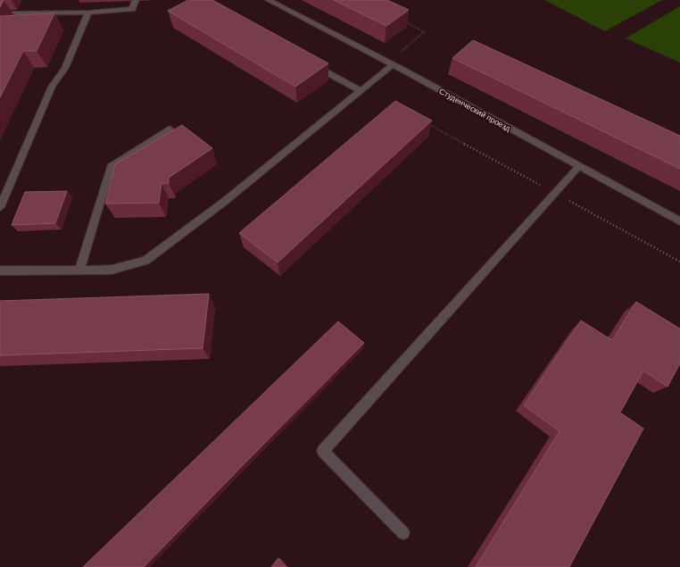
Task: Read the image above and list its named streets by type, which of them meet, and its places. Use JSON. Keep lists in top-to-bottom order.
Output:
{
  "streets": {
    "street": ["Студенческий проезд"]
  }
}
